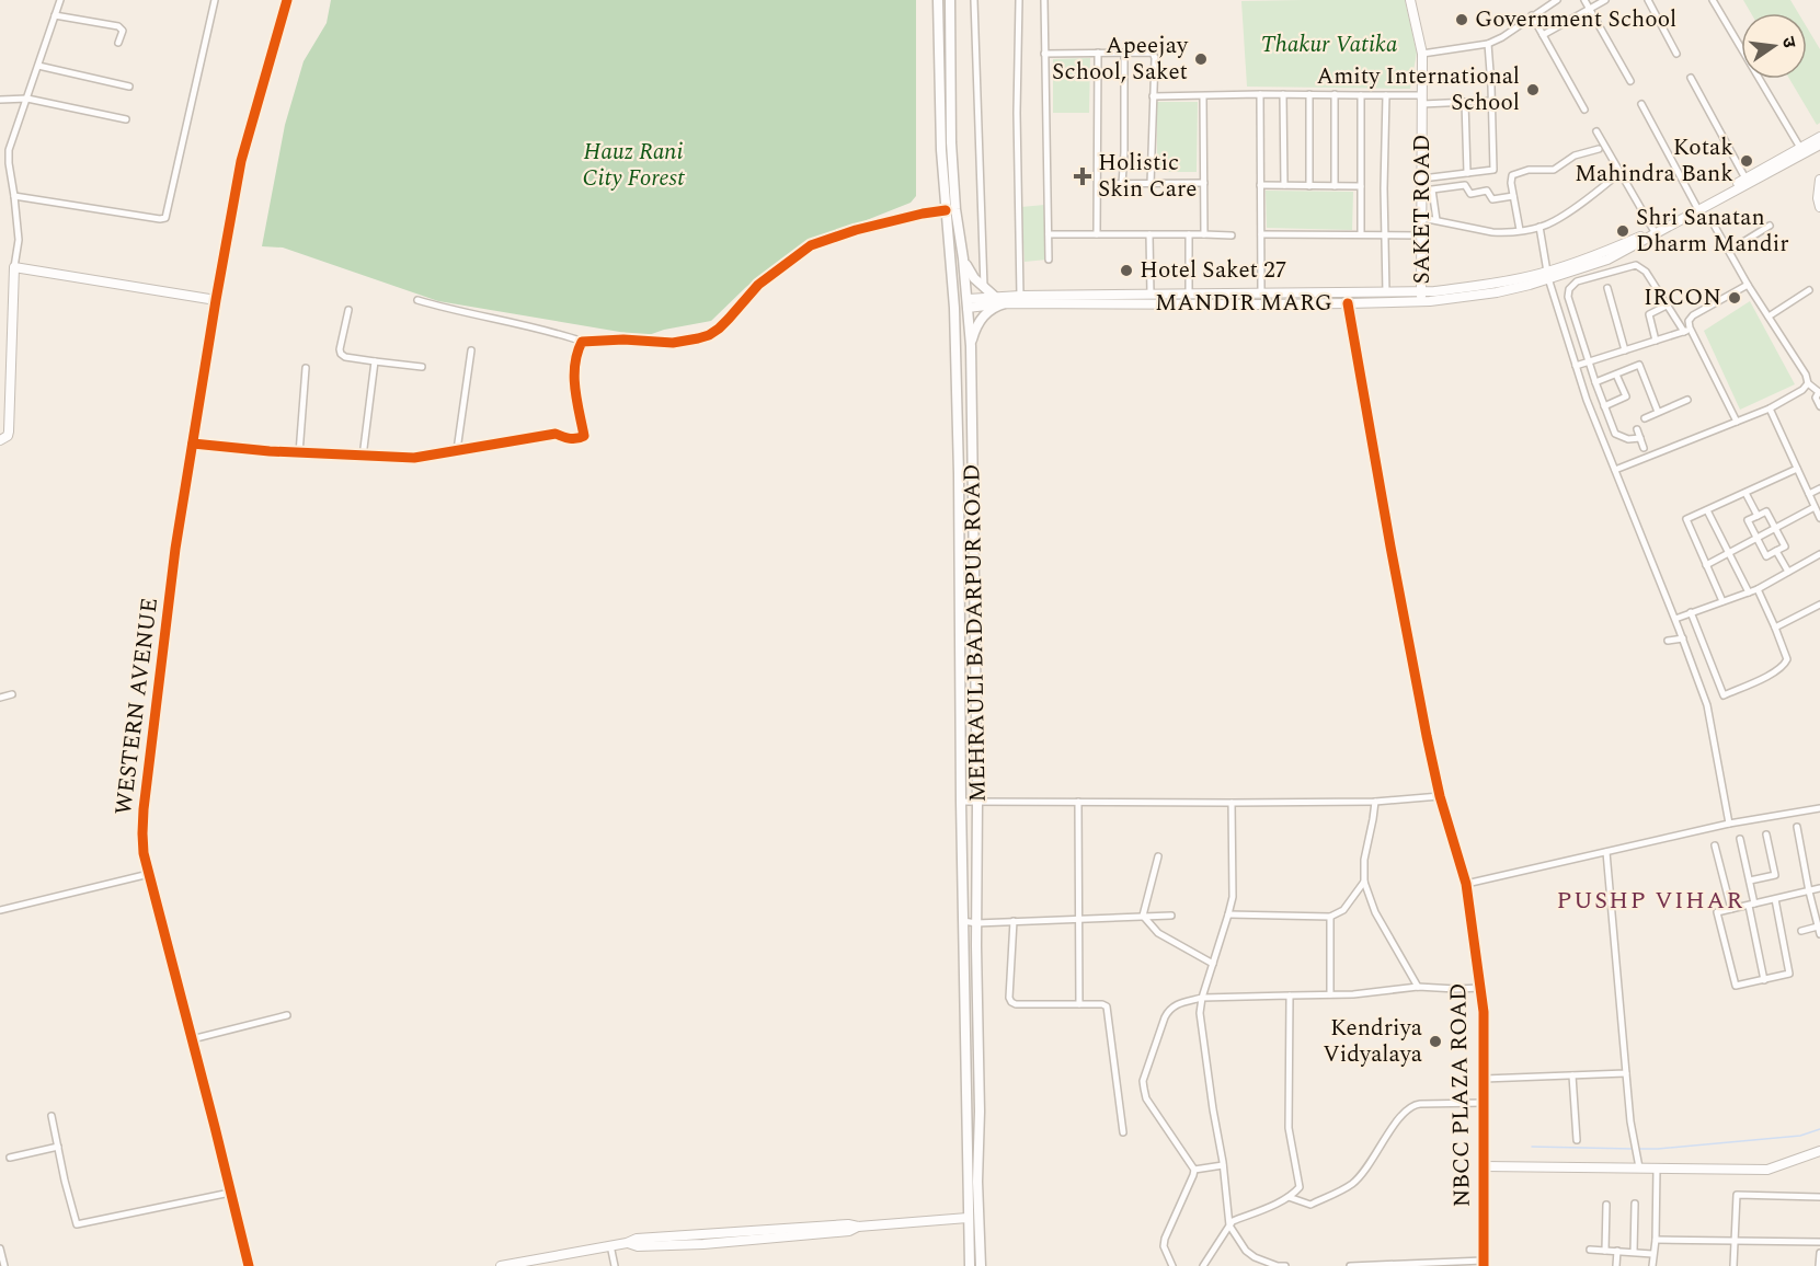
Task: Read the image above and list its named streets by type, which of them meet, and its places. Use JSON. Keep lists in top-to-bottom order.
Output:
{
  "streets": {
    "main road": ["MEHRAULI BADARPUR ROAD"],
    "street": [
      "SAKET ROAD",
      "MANDIR MARG",
      "WESTERN AVENUE",
      "NBCC PLAZA ROAD"
    ]
  },
  "crossings": [
    ["SAKET ROAD", "MANDIR MARG"],
    ["MANDIR MARG", "MEHRAULI BADARPUR ROAD"],
    ["MANDIR MARG", "NBCC PLAZA ROAD"]
  ],
  "districts": ["PUSHP VIHAR"],
  "parks": ["Thakur Vatika", "Hauz Rani City Forest"],
  "places": {
    "other": [
      "Government School",
      "Apeejay School, Saket",
      "Amity International School",
      "Kotak Mahindra Bank",
      "Shri Sanatan Dharm Mandir",
      "Hotel Saket 27",
      "IRCON",
      "Kendriya Vidyalaya"
    ],
    "health": ["Holistic Skin Care"]
  },
  "north": "right"
}
